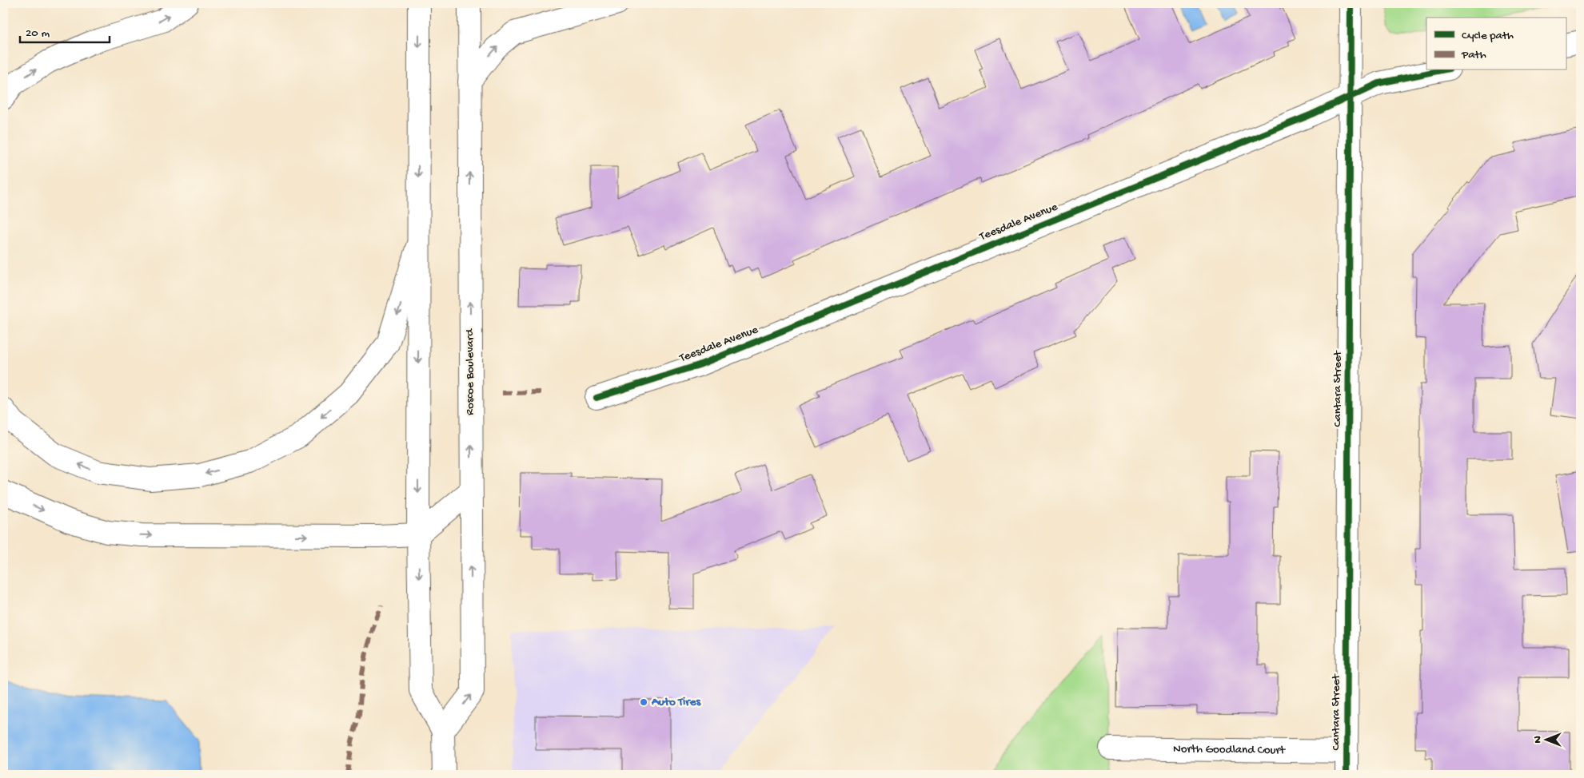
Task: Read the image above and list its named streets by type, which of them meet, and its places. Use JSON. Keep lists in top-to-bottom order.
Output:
{
  "streets": {
    "main road": [
      "Teesdale Avenue",
      "Roscoe Boulevard",
      "Cantara Street",
      "North Goodland Court"
    ]
  },
  "crossings": [
    ["Teesdale Avenue", "Cantara Street"],
    ["Cantara Street", "North Goodland Court"]
  ],
  "places": ["Auto Tires"],
  "legend": ["Cycle path", "Path"],
  "scale_bar": "20 m",
  "north": "left"
}
